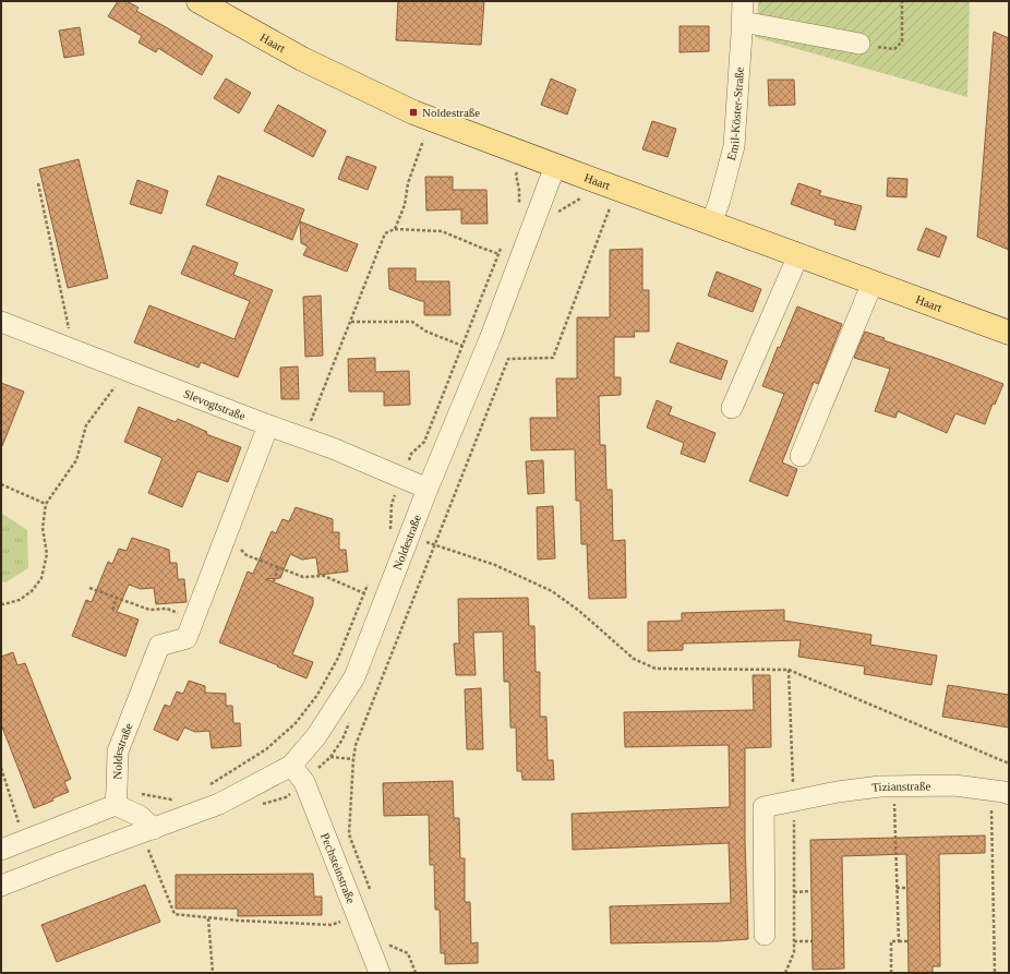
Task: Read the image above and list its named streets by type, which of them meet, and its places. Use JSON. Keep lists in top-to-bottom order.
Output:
{
  "streets": {
    "main road": ["Haart"],
    "street": [
      "Emil-Köster-Straße",
      "Slevogtstraße",
      "Noldestraße",
      "Tizianstraße",
      "Pechsteinstraße"
    ]
  },
  "crossings": [
    ["Haart", "Emil-Köster-Straße"],
    ["Haart", "Noldestraße"],
    ["Slevogtstraße", "Noldestraße"],
    ["Noldestraße", "Pechsteinstraße"]
  ],
  "places": {
    "transit": ["Noldestraße"]
  }
}
